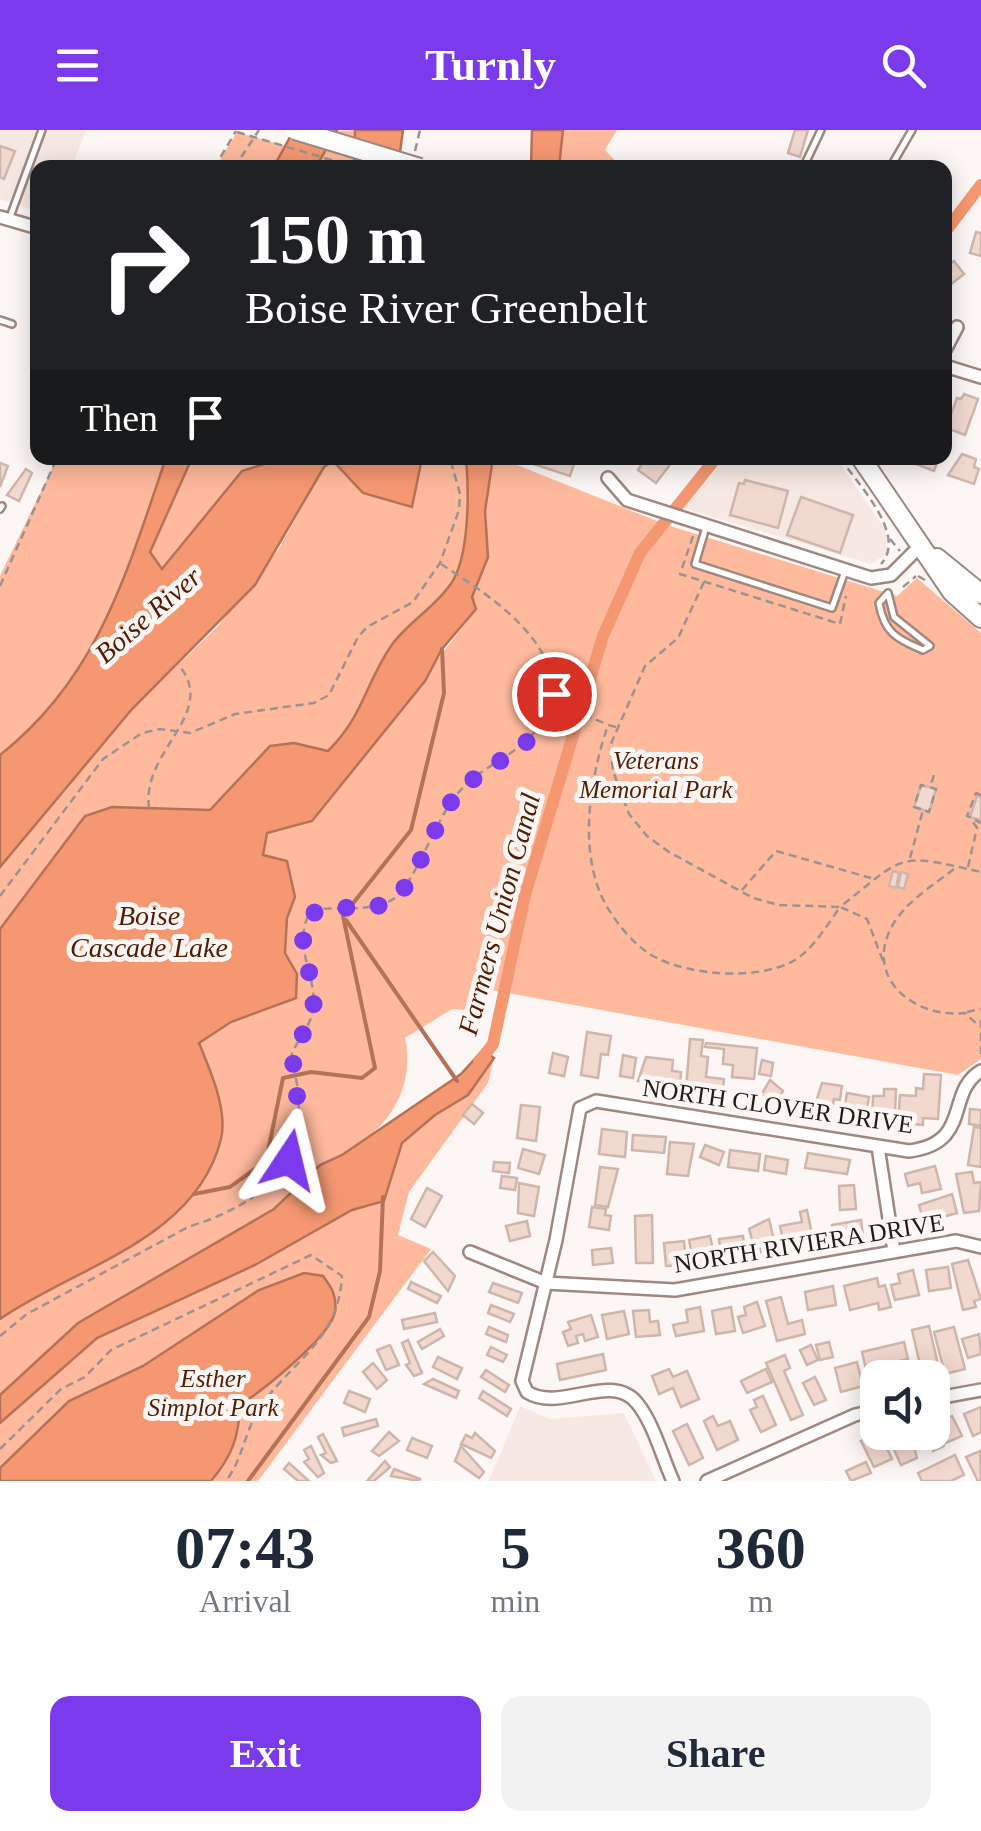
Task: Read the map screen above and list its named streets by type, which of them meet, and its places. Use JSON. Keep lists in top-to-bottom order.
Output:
{
  "streets": {
    "street": ["NORTH CLOVER DRIVE", "NORTH RIVIERA DRIVE"]
  },
  "crossings": [
    ["NORTH CLOVER DRIVE", "NORTH RIVIERA DRIVE"]
  ],
  "water": ["Boise River", "Farmers Union Canal", "Boise Cascade Lake"],
  "parks": ["Veterans Memorial Park", "Esther Simplot Park"],
  "page": {
    "header": "Turnly",
    "turn": ["150 m", "Boise River Greenbelt"],
    "then": "Then",
    "eta": [
      "07:43",
      "Arrival",
      "5",
      "min",
      "360",
      "m"
    ],
    "buttons": ["Exit", "Share"]
  }
}
